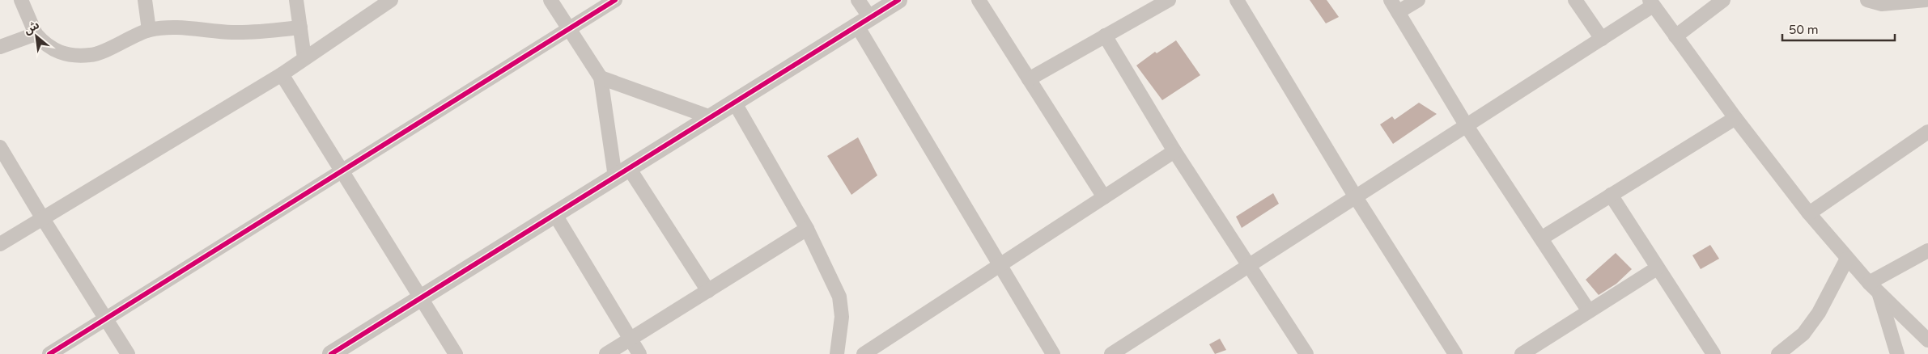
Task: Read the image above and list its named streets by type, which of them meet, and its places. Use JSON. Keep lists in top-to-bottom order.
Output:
{
  "scale_bar": "50 m",
  "north": "top left"
}
